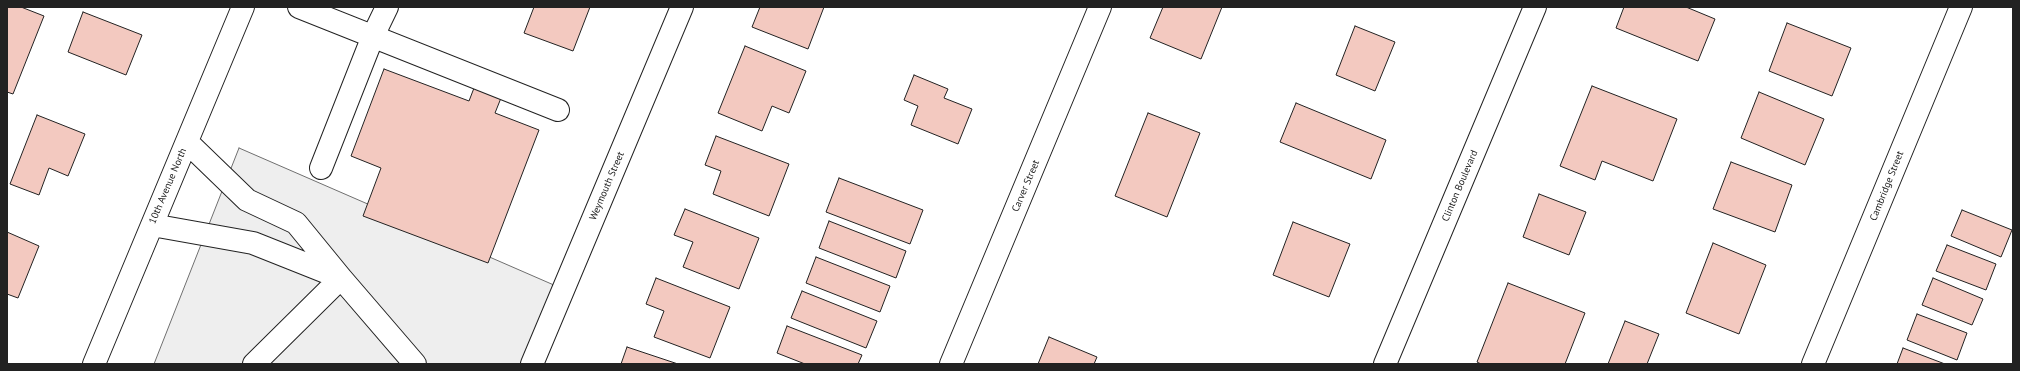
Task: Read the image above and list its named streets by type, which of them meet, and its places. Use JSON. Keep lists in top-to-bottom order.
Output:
{
  "streets": {
    "street": [
      "10th Avenue North",
      "Weymouth Street",
      "Carver Street",
      "Clinton Boulevard",
      "Cambridge Street"
    ]
  }
}
